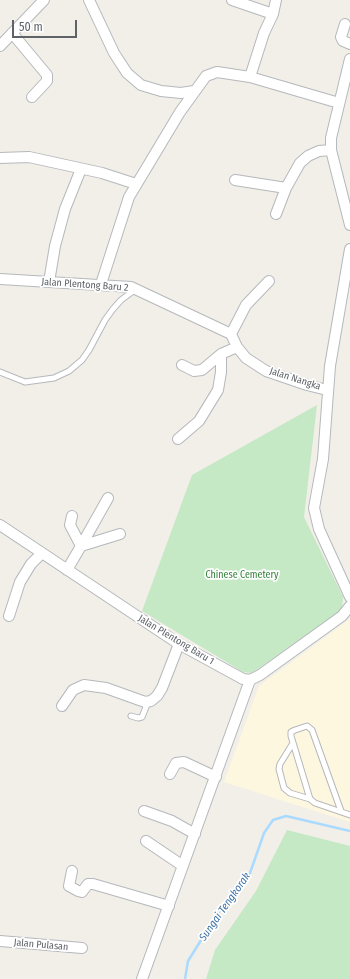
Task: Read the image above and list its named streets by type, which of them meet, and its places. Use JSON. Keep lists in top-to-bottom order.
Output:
{
  "streets": {
    "street": [
      "Jalan Plentong Baru 2",
      "Jalan Nangka",
      "Jalan Plentong Baru 1",
      "Jalan Pulasan"
    ]
  },
  "crossings": [
    ["Jalan Plentong Baru 2", "Jalan Nangka"]
  ],
  "water": ["Sungai Tengkorak"],
  "parks": ["Chinese Cemetery"],
  "scale_bar": "50 m"
}
